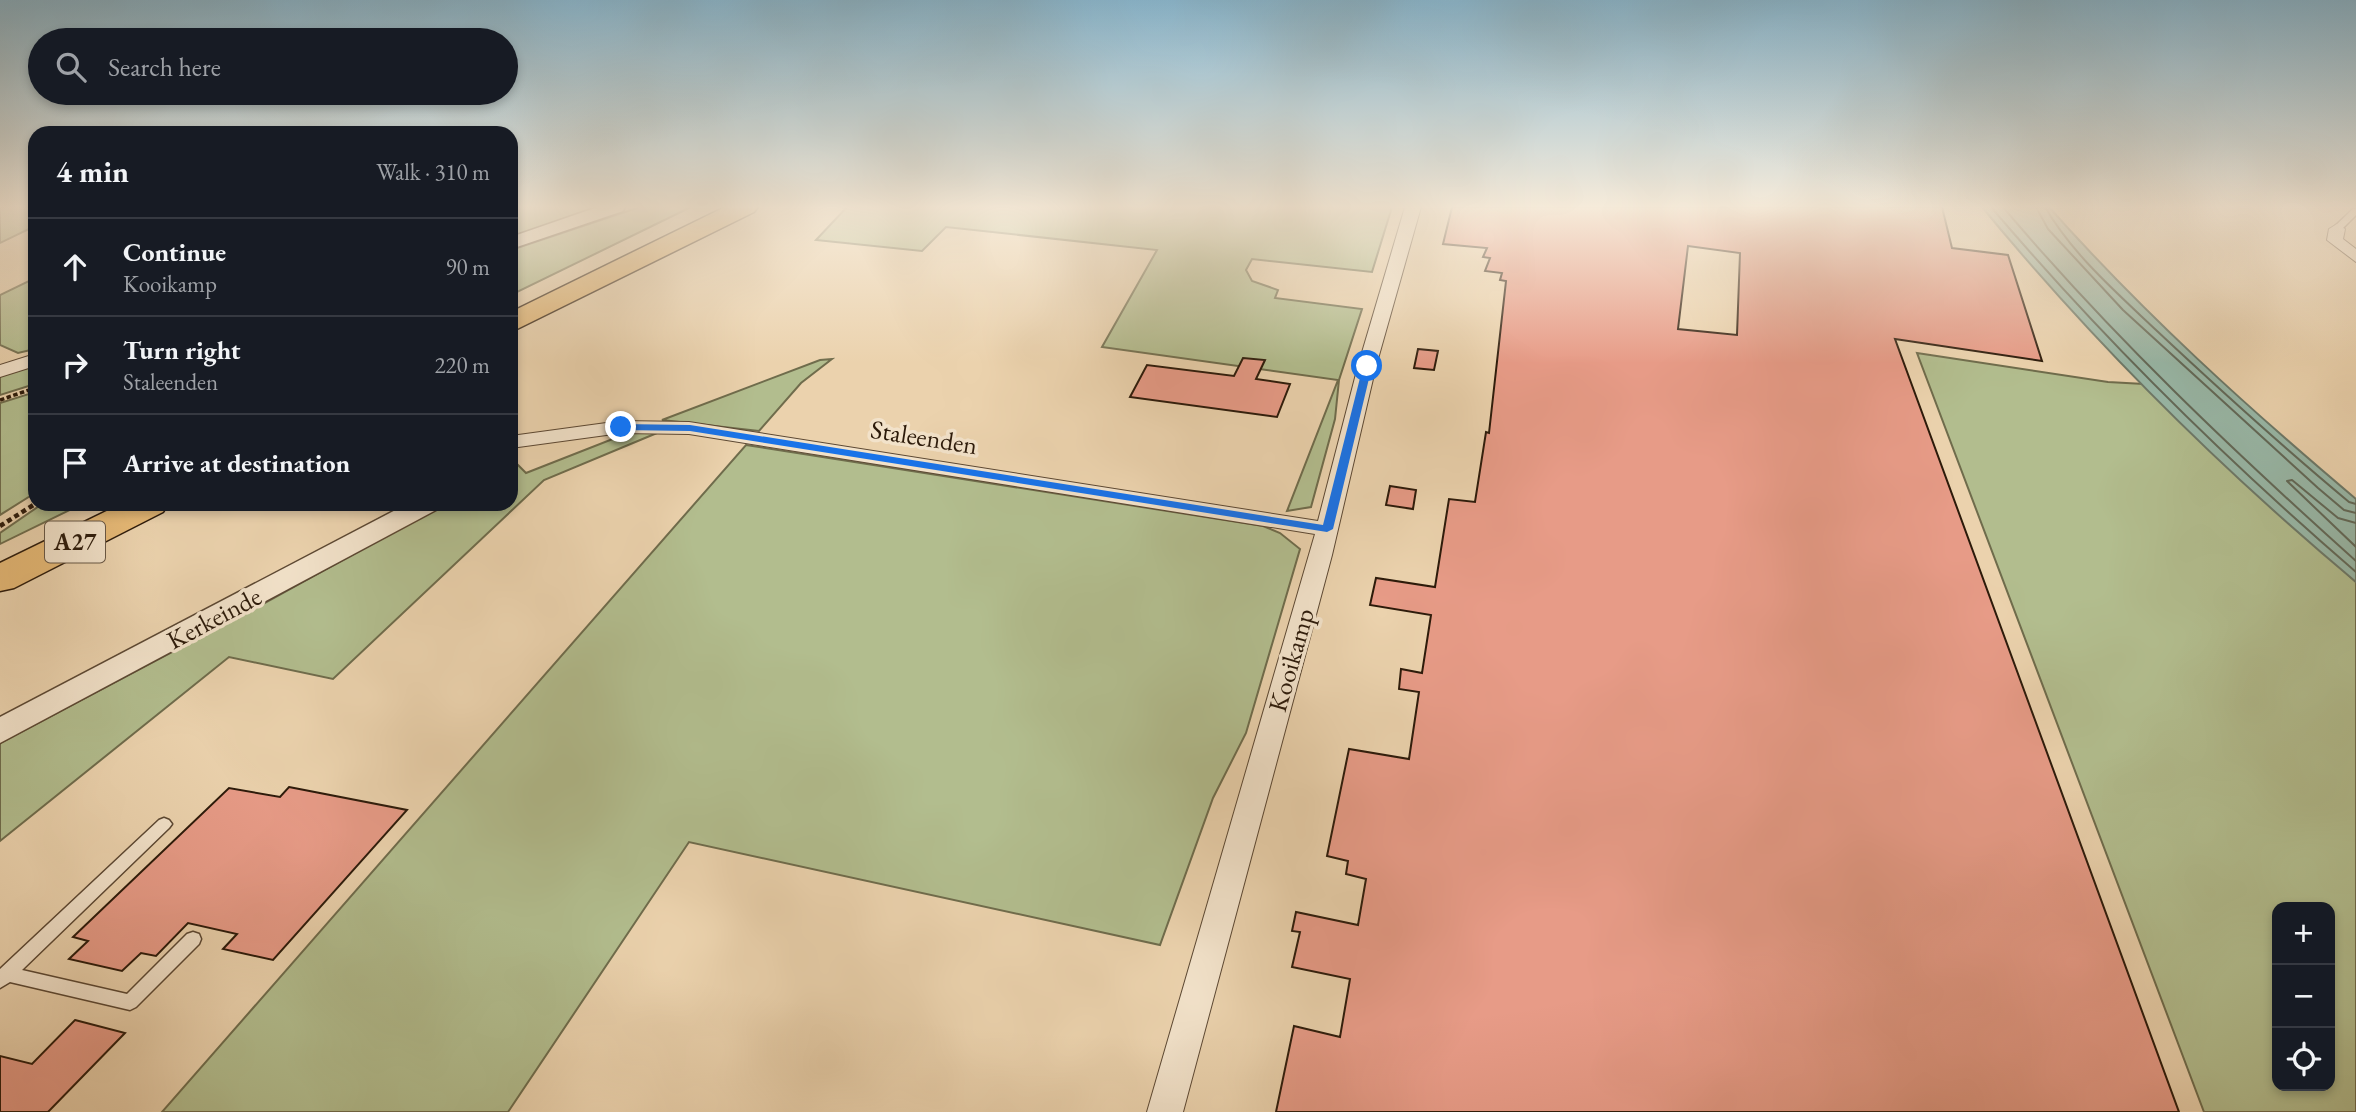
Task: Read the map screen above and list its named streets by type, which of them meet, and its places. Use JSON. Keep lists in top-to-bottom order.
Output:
{
  "streets": {
    "highway": ["A27"],
    "street": ["Staleenden", "Kerkeinde", "Kooikamp"]
  },
  "crossings": [
    ["Staleenden", "Kooikamp"]
  ],
  "page": {
    "search": "Search here",
    "heading": ["4 min", "Walk · 310 m"],
    "list": [
      ["Continue", "Kooikamp", "90 m"],
      ["Turn right", "Staleenden", "220 m"],
      "Arrive at destination"
    ],
    "map_buttons": ["+", "−"]
  }
}
